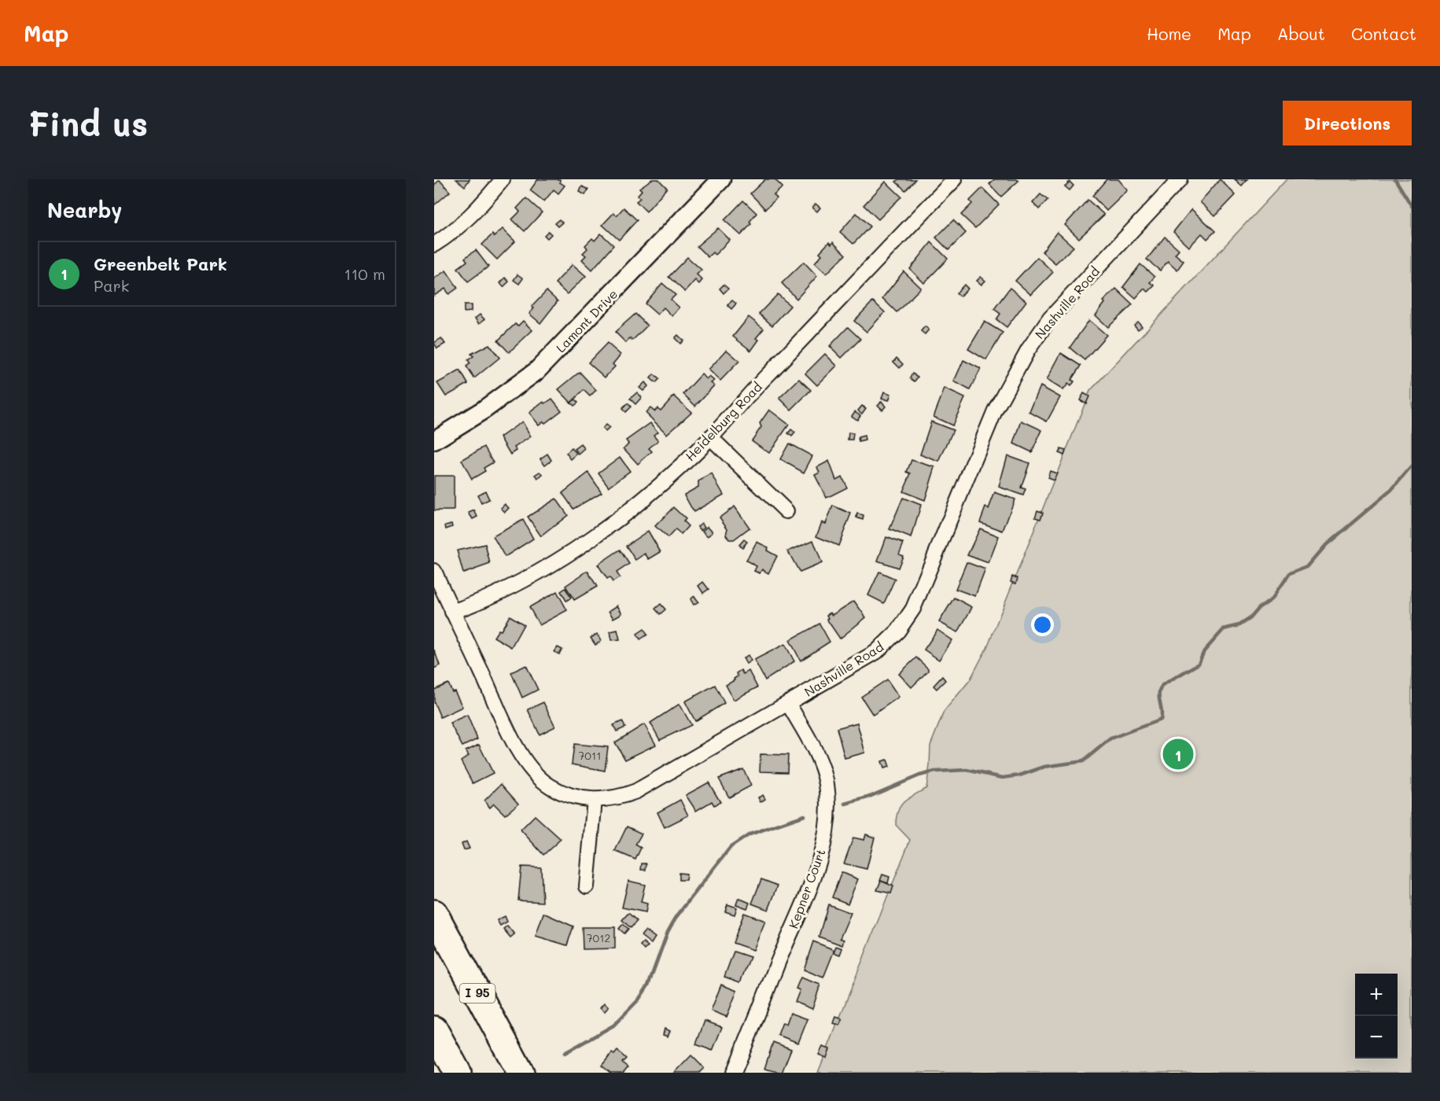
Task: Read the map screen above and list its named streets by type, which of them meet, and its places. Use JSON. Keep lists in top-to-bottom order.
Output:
{
  "streets": {
    "highway": ["I 95"],
    "street": [
      "Nashville Road",
      "Lamont Drive",
      "Heidelburg Road",
      "Kepner Court"
    ]
  },
  "crossings": [
    ["Nashville Road", "Heidelburg Road"],
    ["Nashville Road", "Kepner Court"]
  ],
  "house_numbers": ["7011", "7012"],
  "page": {
    "header": "Map",
    "nav": [
      "Home",
      "Map",
      "About",
      "Contact"
    ],
    "buttons": "Directions",
    "title": "Find us",
    "heading": "Nearby",
    "list": [
      {
        "mark": "1",
        "name": "Greenbelt Park",
        "note": "Park",
        "value": "110 m"
      }
    ],
    "pins": "1",
    "map_buttons": ["+", "−"]
  }
}
